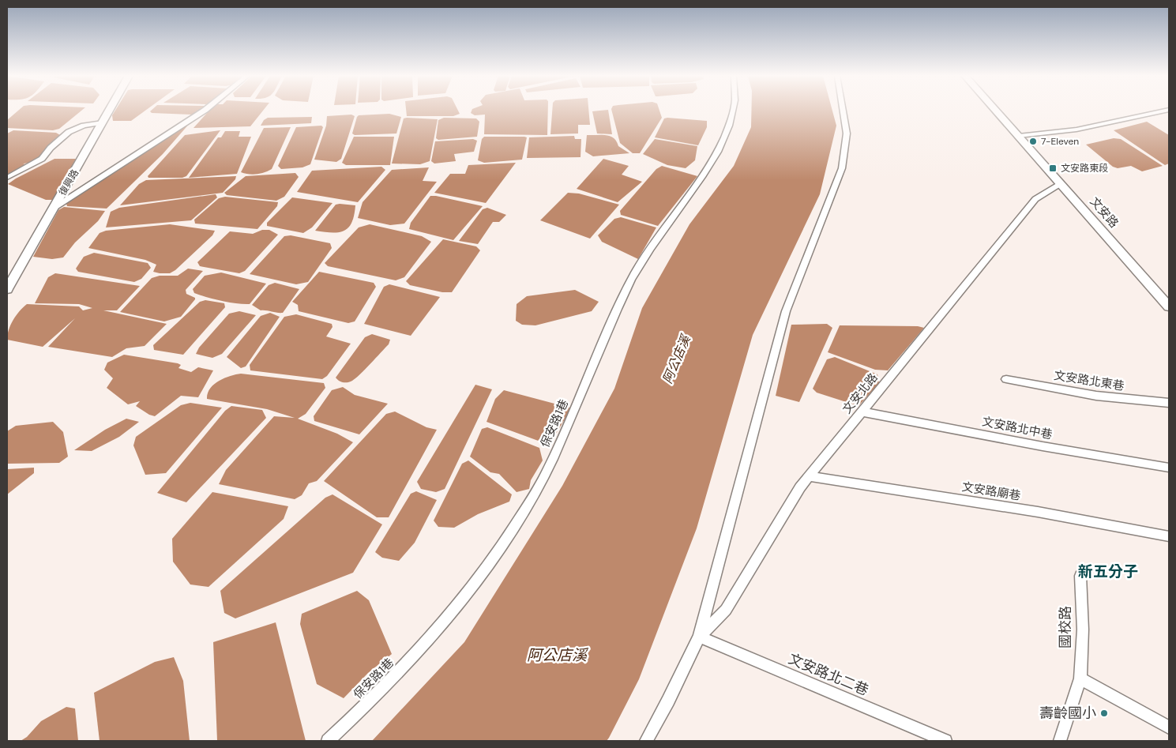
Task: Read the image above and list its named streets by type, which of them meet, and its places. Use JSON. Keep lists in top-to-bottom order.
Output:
{
  "streets": {
    "street": [
      "復興路",
      "文安路",
      "文安路北東巷",
      "文安北路",
      "保安路1巷",
      "文安路北中巷",
      "文安路廟巷",
      "國校路",
      "文安路北二巷"
    ]
  },
  "crossings": [
    ["文安路", "文安北路"],
    ["文安北路", "文安路北中巷"],
    ["文安北路", "文安路廟巷"],
    ["文安北路", "文安路北二巷"]
  ],
  "districts": ["新五分子"],
  "water": ["阿公店溪"],
  "places": {
    "other": ["7-Eleven", "壽齡國小"],
    "transit": ["文安路東段"]
  }
}
